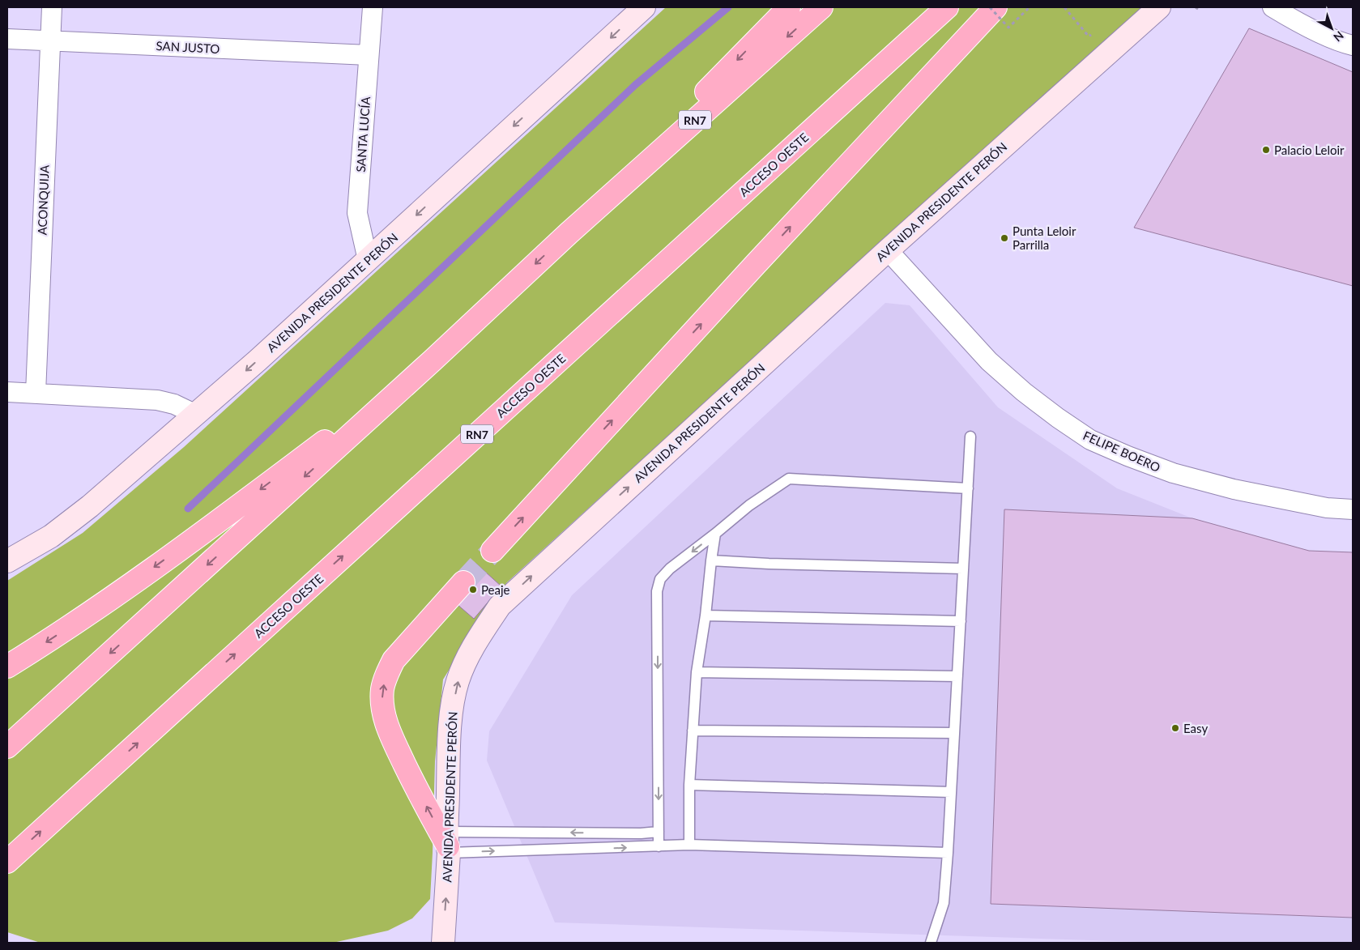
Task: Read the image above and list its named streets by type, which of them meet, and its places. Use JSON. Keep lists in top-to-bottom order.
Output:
{
  "streets": {
    "highway": ["RN7", "ACCESO OESTE"],
    "street": [
      "SAN JUSTO",
      "SANTA LUCÍA",
      "ACONQUIJA",
      "AVENIDA PRESIDENTE PERÓN",
      "FELIPE BOERO"
    ]
  },
  "crossings": [
    ["SAN JUSTO", "SANTA LUCÍA"],
    ["SAN JUSTO", "ACONQUIJA"],
    ["SANTA LUCÍA", "AVENIDA PRESIDENTE PERÓN"],
    ["AVENIDA PRESIDENTE PERÓN", "FELIPE BOERO"]
  ],
  "places": [
    "Palacio Leloir",
    "Punta Leloir Parrilla",
    "Peaje",
    "Easy"
  ],
  "north": "bottom right"
}
